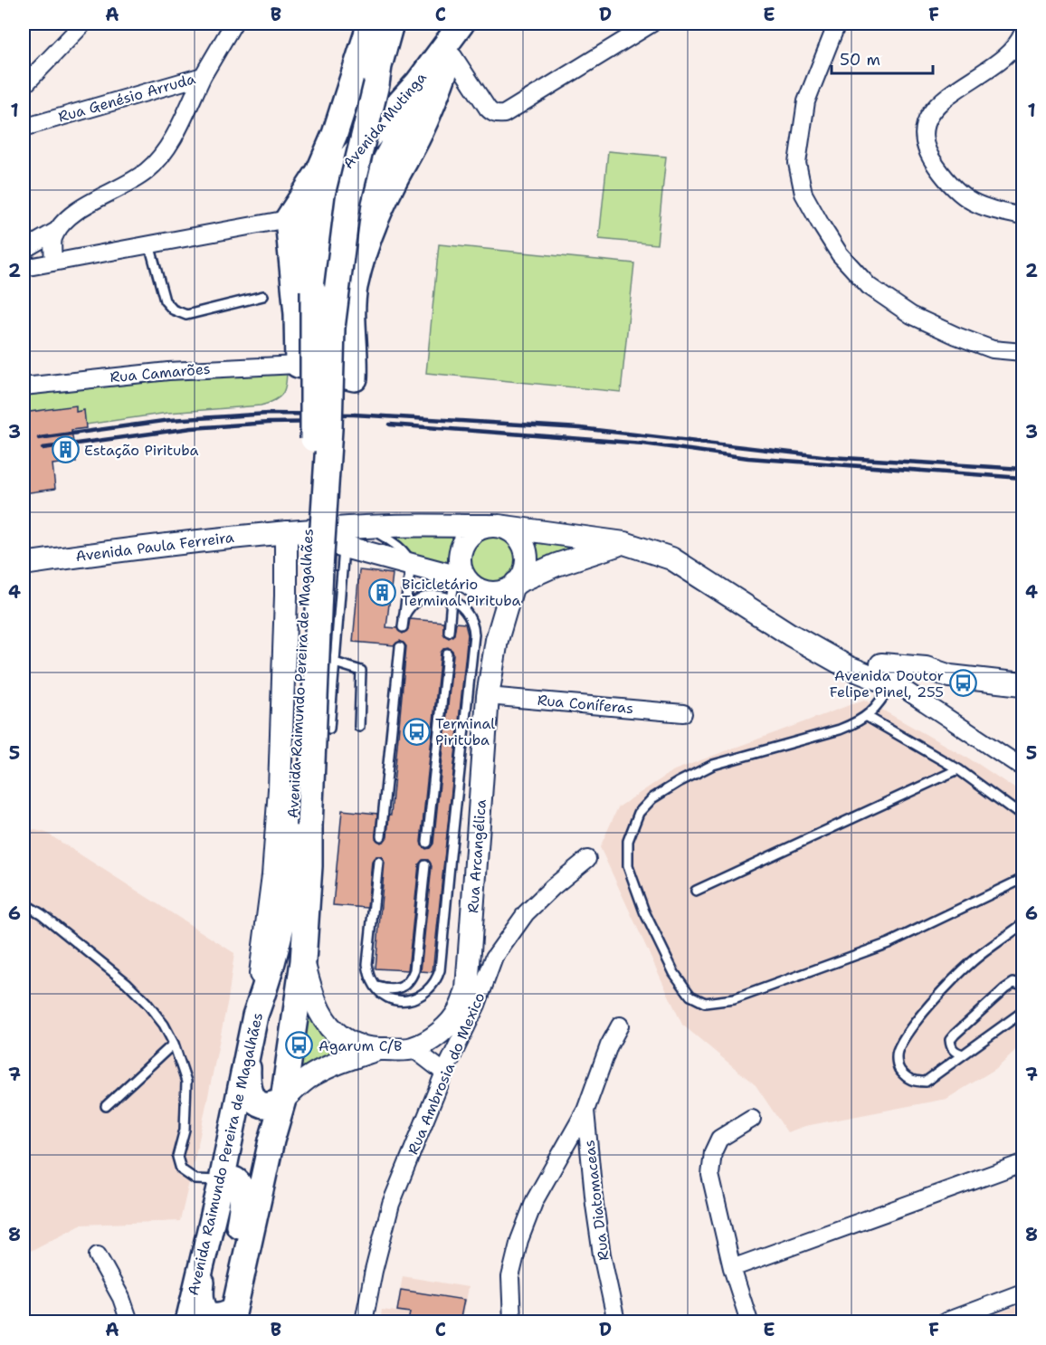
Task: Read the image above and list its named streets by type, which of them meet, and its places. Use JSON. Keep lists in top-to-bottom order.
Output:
{
  "streets": {
    "main road": [
      "Avenida Mutinga",
      "Avenida Paula Ferreira",
      "Avenida Raimundo Pereira de Magalhães",
      "Rua Arcangélica"
    ],
    "street": [
      "Rua Genésio Arruda",
      "Rua Camarões",
      "Rua Coníferas",
      "Rua Ambrosia do Mexico",
      "Rua Diatomaceas"
    ]
  },
  "crossings": [
    ["Avenida Mutinga", "Avenida Raimundo Pereira de Magalhães"],
    ["Avenida Paula Ferreira", "Rua Arcangélica"],
    ["Rua Coníferas", "Rua Arcangélica"]
  ],
  "places": {
    "building": ["Estação Pirituba", "Bicicletário Terminal Pirituba"],
    "bus stop": ["Avenida Doutor Felipe Pinel, 255", "Terminal Pirituba", "Agarum C/B"]
  },
  "scale_bar": "50 m",
  "grid": {
    "columns": [
      "A",
      "B",
      "C",
      "D",
      "E",
      "F"
    ],
    "rows": [
      "1",
      "2",
      "3",
      "4",
      "5",
      "6",
      "7",
      "8"
    ]
  }
}
